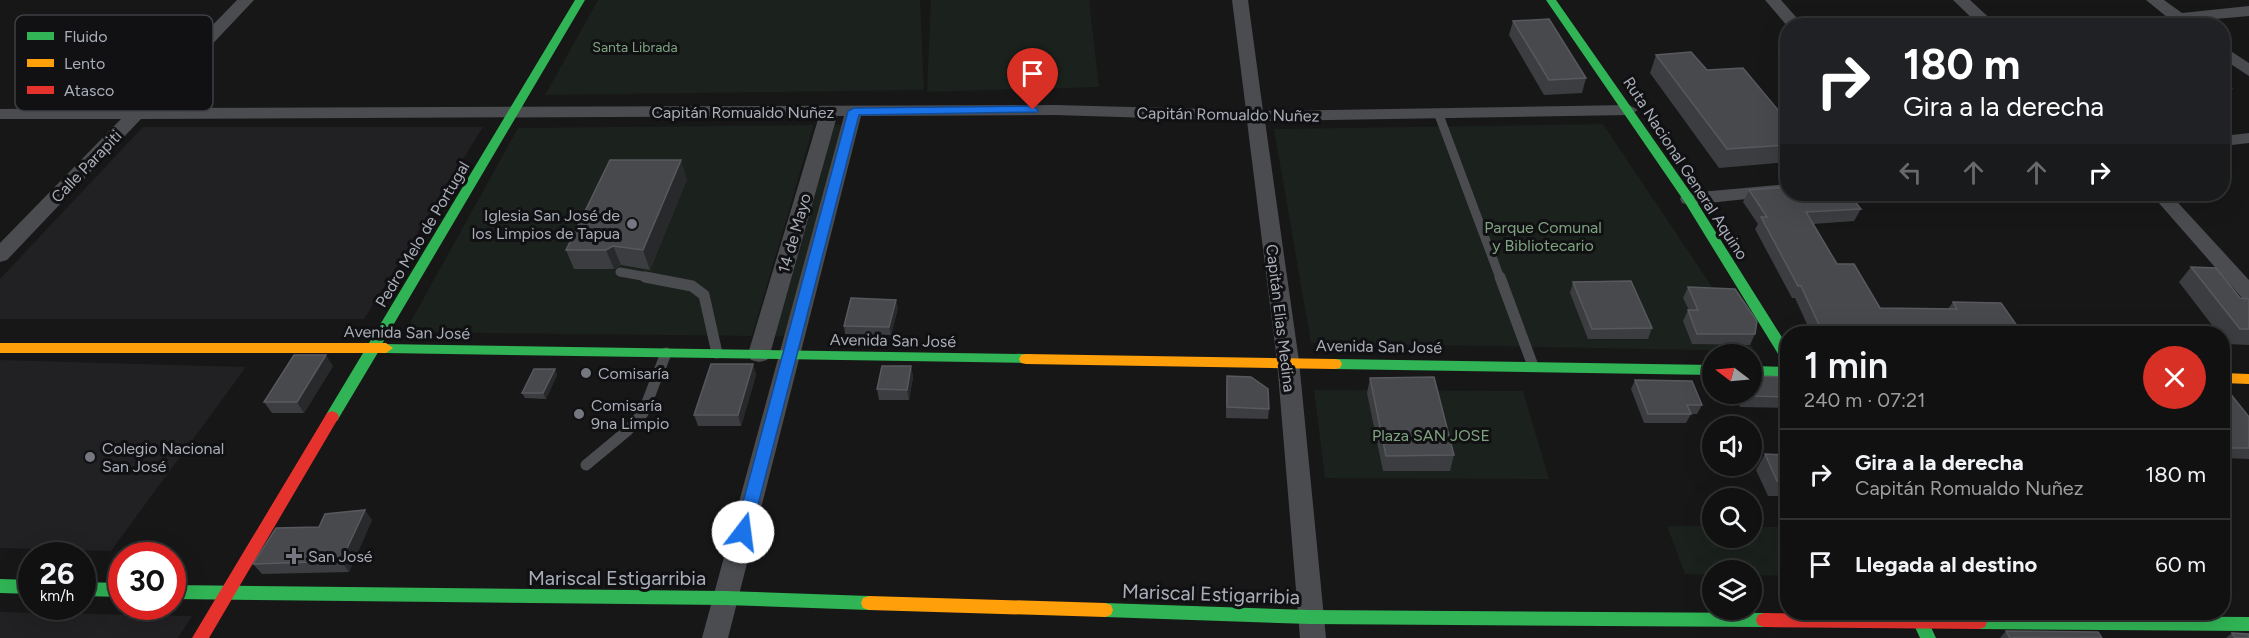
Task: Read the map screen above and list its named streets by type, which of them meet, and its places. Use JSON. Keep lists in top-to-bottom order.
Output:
{
  "streets": {
    "main road": [
      "Ruta Nacional General Aquino",
      "Pedro Melo de Portugal",
      "Avenida San José",
      "Mariscal Estigarribia"
    ],
    "street": [
      "Capitán Romualdo Nuñez",
      "Calle Parapiti",
      "14 de Mayo",
      "Capitán Elias Medina"
    ]
  },
  "crossings": [
    ["Capitán Romualdo Nuñez", "Calle Parapiti"],
    ["Capitán Romualdo Nuñez", "Ruta Nacional General Aquino"],
    ["Capitán Romualdo Nuñez", "14 de Mayo"],
    ["Capitán Romualdo Nuñez", "Pedro Melo de Portugal"],
    ["Capitán Romualdo Nuñez", "Capitán Elias Medina"],
    ["14 de Mayo", "Avenida San José"],
    ["14 de Mayo", "Mariscal Estigarribia"],
    ["Pedro Melo de Portugal", "Avenida San José"],
    ["Pedro Melo de Portugal", "Mariscal Estigarribia"],
    ["Capitán Elias Medina", "Avenida San José"],
    ["Capitán Elias Medina", "Mariscal Estigarribia"]
  ],
  "parks": ["Santa Librada", "Parque Comunal y Bibliotecario", "Plaza SAN JOSE"],
  "places": {
    "other": [
      "Iglesia San José de los Limpios de Tapua",
      "Comisaría",
      "Comisaría 9na Limpio",
      "Colegio Nacional San José"
    ],
    "health": ["San José"]
  },
  "legend": ["Fluido", "Lento", "Atasco"],
  "north": "left",
  "page": {
    "turn": ["180 m", "Gira a la derecha"],
    "heading": ["1 min", "240 m · 07:21"],
    "list": [
      {
        "name": "Gira a la derecha",
        "note": "Capitán Romualdo Nuñez",
        "value": "180 m"
      },
      {
        "name": "Llegada al destino",
        "value": "60 m"
      }
    ],
    "speed": "26 km/h",
    "limit": "30"
  }
}
